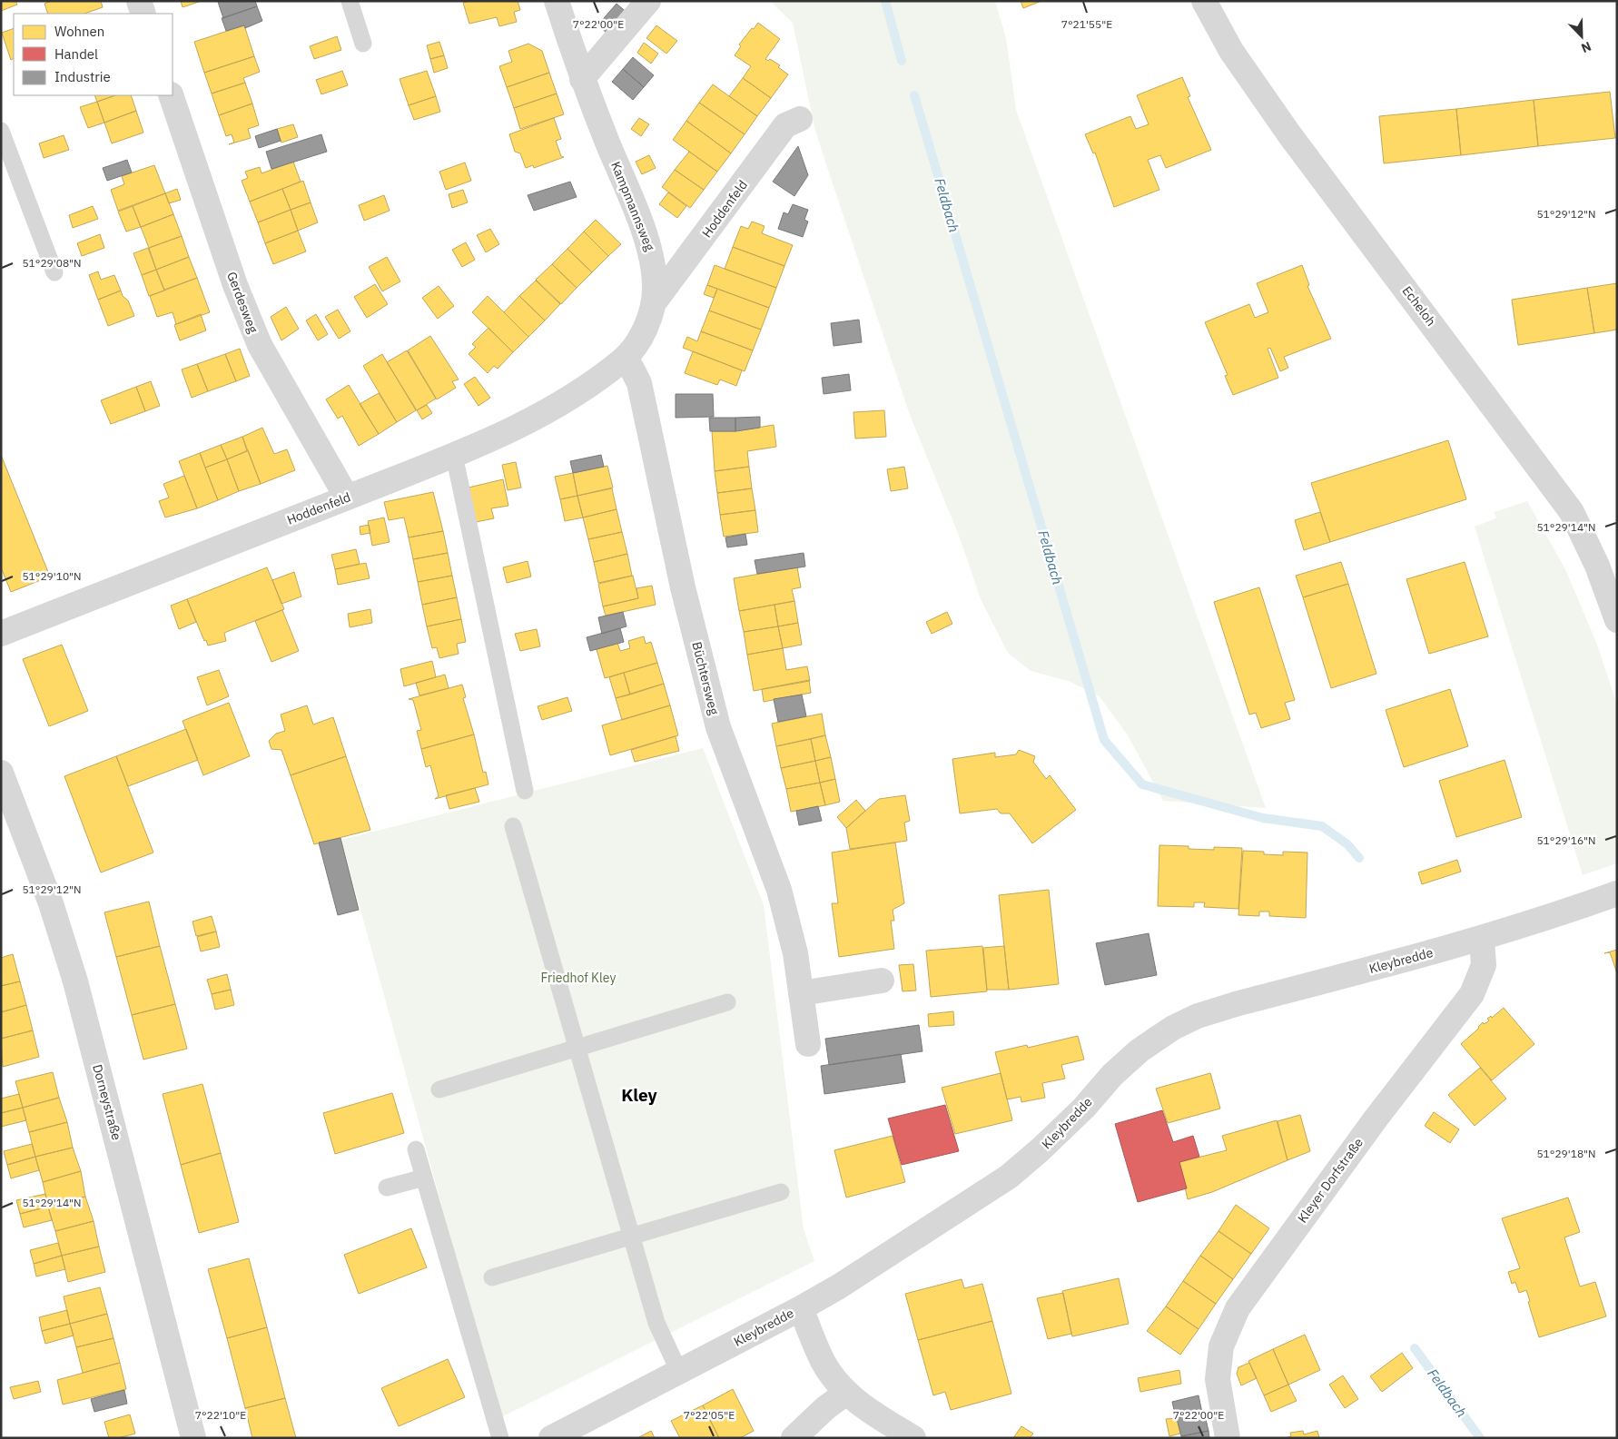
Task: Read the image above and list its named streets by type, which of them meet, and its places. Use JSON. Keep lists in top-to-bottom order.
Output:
{
  "streets": {
    "street": [
      "Kampmannsweg",
      "Hoddenfeld",
      "Gerdesweg",
      "Echeloh",
      "Büchtersweg",
      "Kleybredde",
      "Dorneystraße",
      "Kleyer Dorfstraße"
    ]
  },
  "crossings": [
    ["Kampmannsweg", "Hoddenfeld"],
    ["Kampmannsweg", "Büchtersweg"],
    ["Hoddenfeld", "Gerdesweg"],
    ["Hoddenfeld", "Büchtersweg"],
    ["Kleybredde", "Kleyer Dorfstraße"]
  ],
  "districts": ["Kley"],
  "water": ["Feldbach"],
  "parks": ["Friedhof Kley"],
  "legend": ["Wohnen", "Handel", "Industrie"],
  "north": "bottom right",
  "coordinates": [
    "7°22'00\"E",
    "7°21'55\"E",
    "51°29'12\"N",
    "51°29'08\"N",
    "51°29'14\"N",
    "51°29'10\"N",
    "51°29'16\"N",
    "51°29'18\"N",
    "7°22'10\"E",
    "7°22'05\"E"
  ]
}
